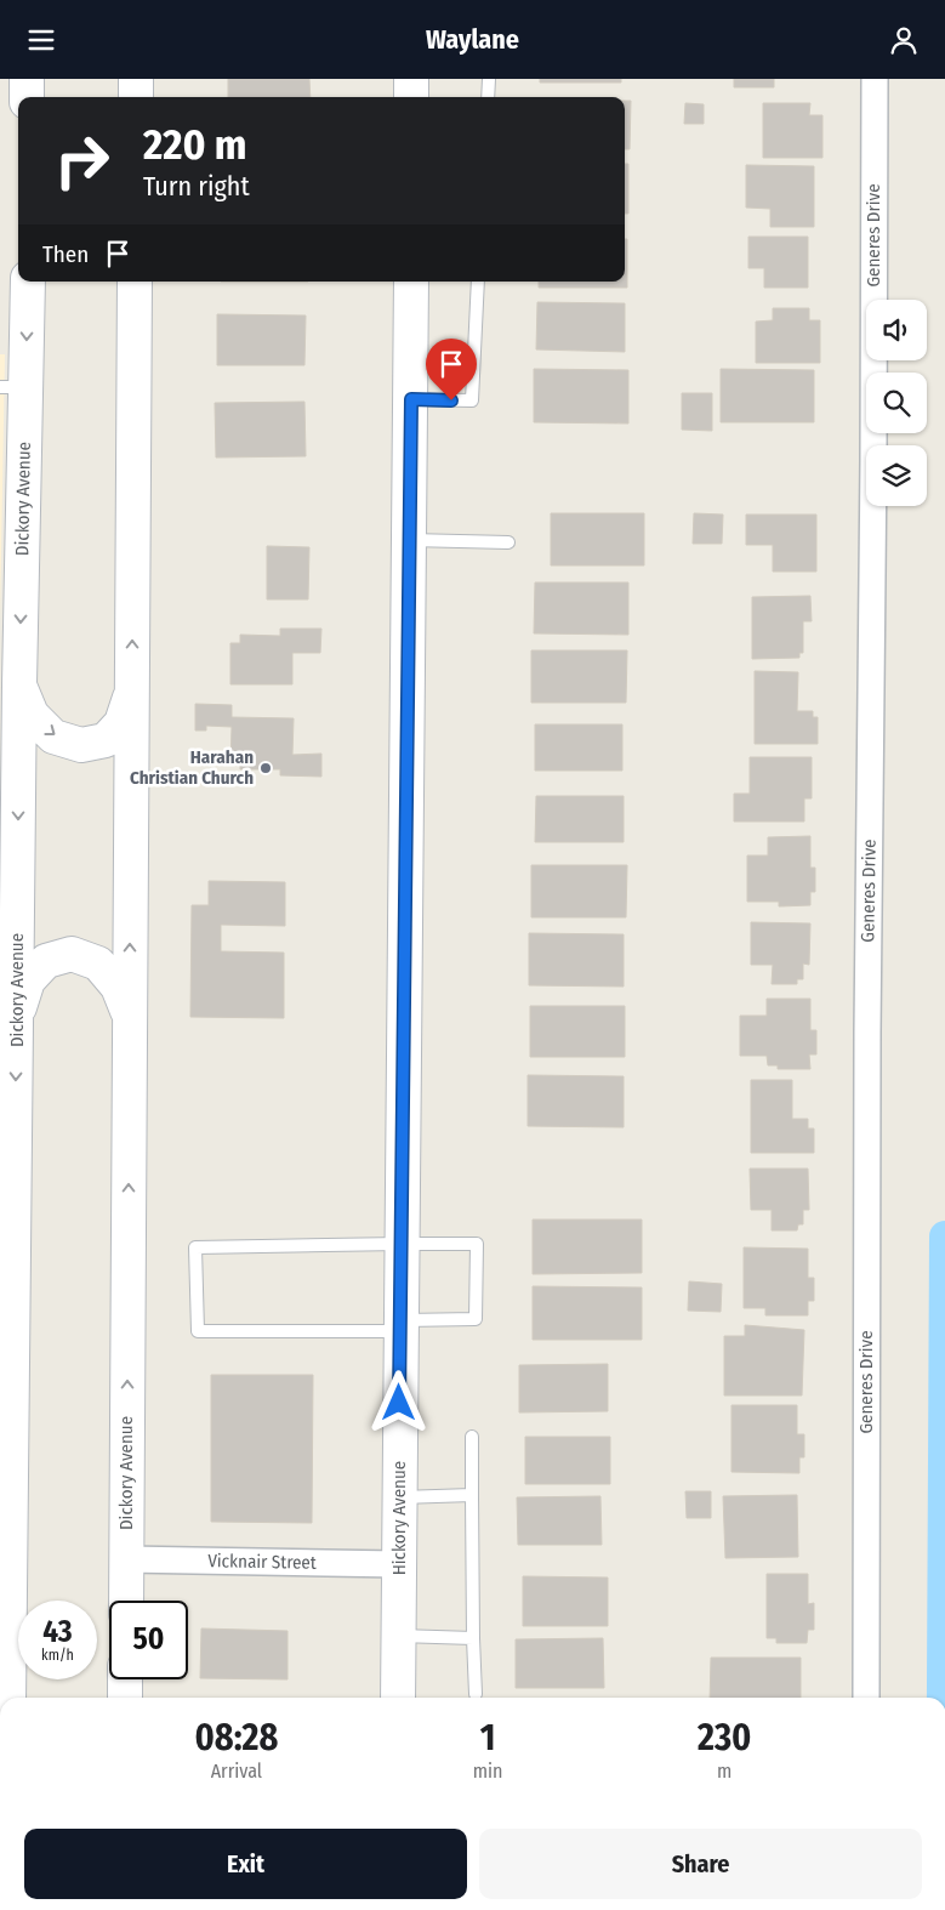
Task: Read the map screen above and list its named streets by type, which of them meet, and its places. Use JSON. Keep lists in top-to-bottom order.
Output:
{
  "streets": {
    "main road": ["Dickory Avenue", "Hickory Avenue"],
    "street": ["Generes Drive", "Vicknair Street"]
  },
  "crossings": [
    ["Dickory Avenue", "Vicknair Street"],
    ["Hickory Avenue", "Vicknair Street"]
  ],
  "places": ["Harahan Christian Church"],
  "page": {
    "header": "Waylane",
    "turn": ["220 m", "Turn right"],
    "then": "Then",
    "speed": "43 km/h",
    "limit": "50",
    "eta": [
      "08:28",
      "Arrival",
      "1",
      "min",
      "230",
      "m"
    ],
    "buttons": ["Exit", "Share"]
  }
}
